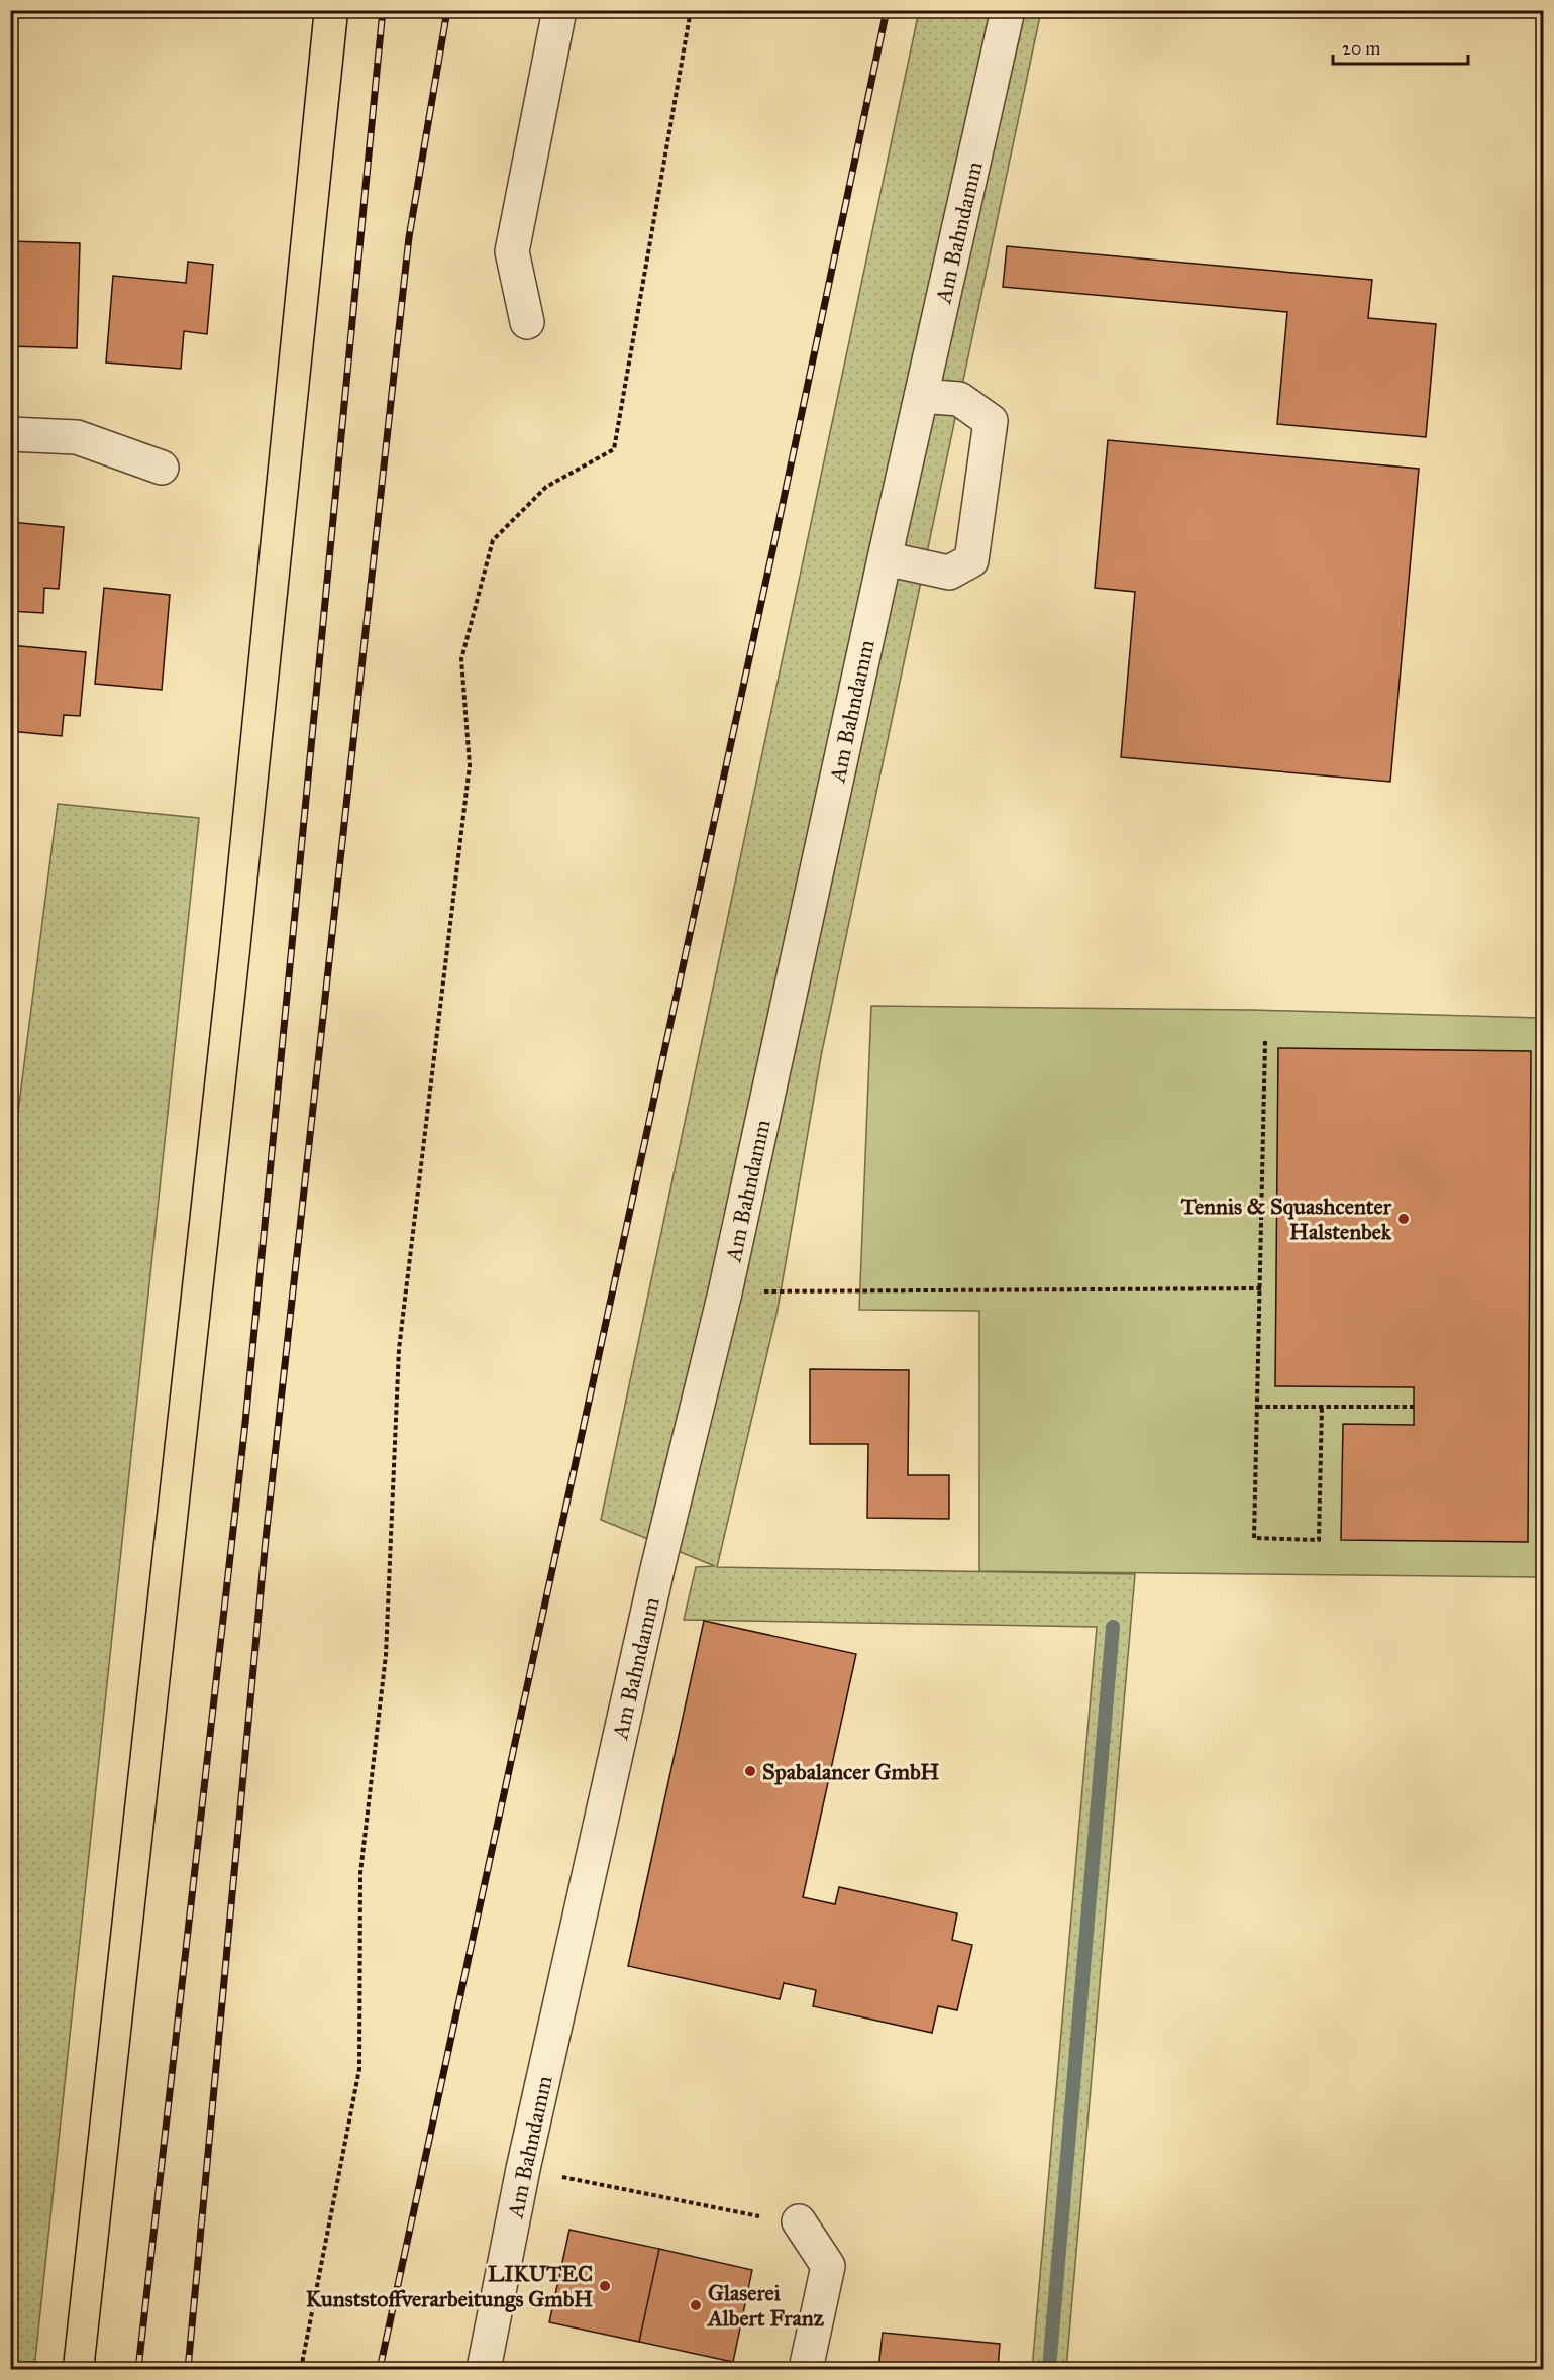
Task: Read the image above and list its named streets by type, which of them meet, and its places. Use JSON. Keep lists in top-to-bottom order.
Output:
{
  "streets": {
    "street": ["Am Bahndamm"]
  },
  "places": [
    "Tennis & Squashcenter Halstenbek",
    "Spabalancer GmbH",
    "LIKUTEC Kunststoffverarbeitungs GmbH",
    "Glaserei Albert Franz"
  ],
  "scale_bar": "20 m"
}
